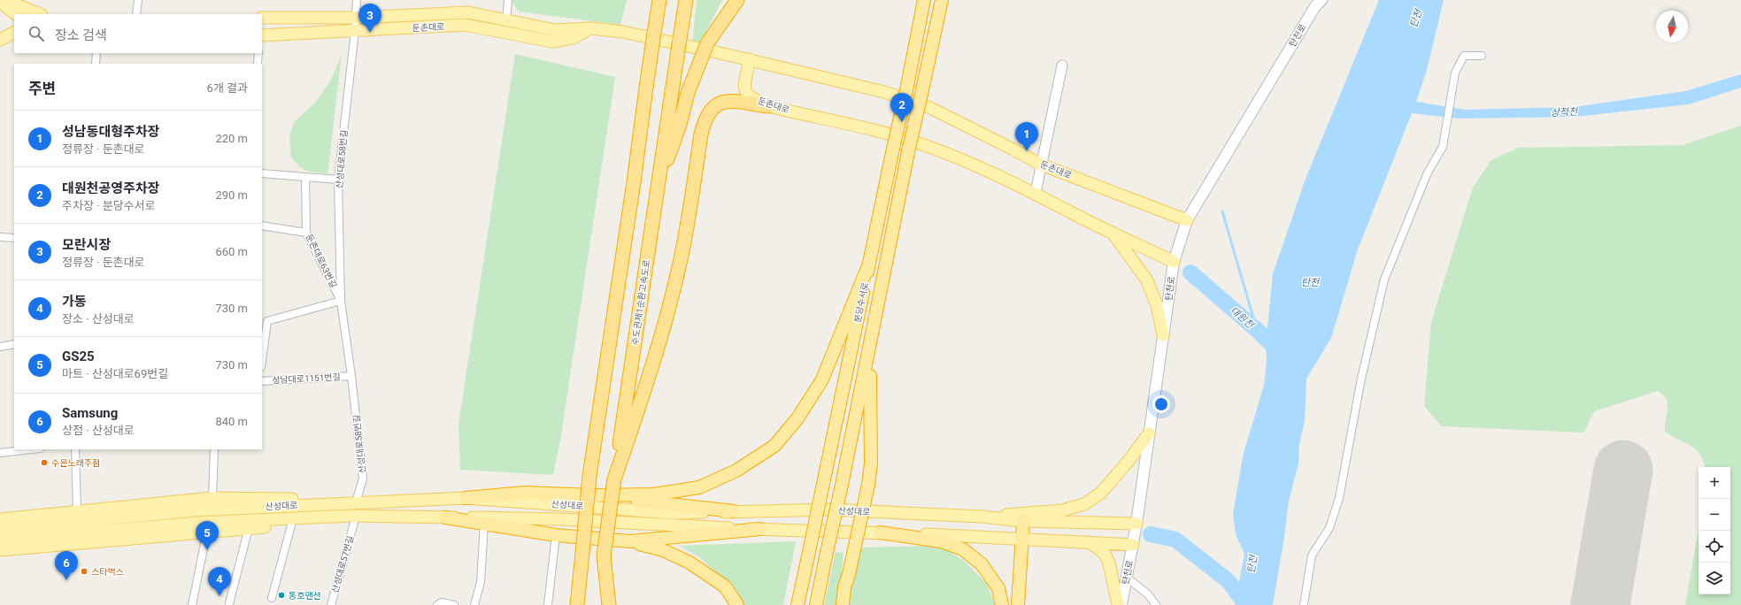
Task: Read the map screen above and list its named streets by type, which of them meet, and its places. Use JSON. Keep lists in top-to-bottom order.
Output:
{
  "streets": {
    "highway": ["수도권제1순환고속도로", "분당수서로"],
    "main road": ["둔촌대로", "탄천로", "산성대로"],
    "street": [
      "산성대로58번길",
      "둔촌대로63번길",
      "성남대로1151번길",
      "산성대로57번길"
    ]
  },
  "crossings": [
    ["둔촌대로", "탄천로"],
    ["둔촌대로", "산성대로58번길"],
    ["탄천로", "산성대로"],
    ["산성대로58번길", "둔촌대로63번길"],
    ["산성대로58번길", "성남대로1151번길"],
    ["산성대로58번길", "산성대로"],
    ["둔촌대로63번길", "성남대로1151번길"]
  ],
  "water": ["탄천", "상적천", "대원천"],
  "places": ["수은노래주점", "스타벅스", "동호맨션"],
  "north": "bottom",
  "page": {
    "pins": [
      "3",
      "2",
      "1",
      "5",
      "6",
      "4"
    ],
    "search": "장소 검색",
    "heading": ["주변", "6개 결과"],
    "list": [
      {
        "mark": "1",
        "name": "성남동대형주차장",
        "note": "정류장 · 둔촌대로",
        "value": "220 m"
      },
      {
        "mark": "2",
        "name": "대원천공영주차장",
        "note": "주차장 · 분당수서로",
        "value": "290 m"
      },
      {
        "mark": "3",
        "name": "모란시장",
        "note": "정류장 · 둔촌대로",
        "value": "660 m"
      },
      {
        "mark": "4",
        "name": "가동",
        "note": "장소 · 산성대로",
        "value": "730 m"
      },
      {
        "mark": "5",
        "name": "GS25",
        "note": "마트 · 산성대로69번길",
        "value": "730 m"
      },
      {
        "mark": "6",
        "name": "Samsung",
        "note": "상점 · 산성대로",
        "value": "840 m"
      }
    ],
    "map_buttons": ["+", "−"]
  }
}
